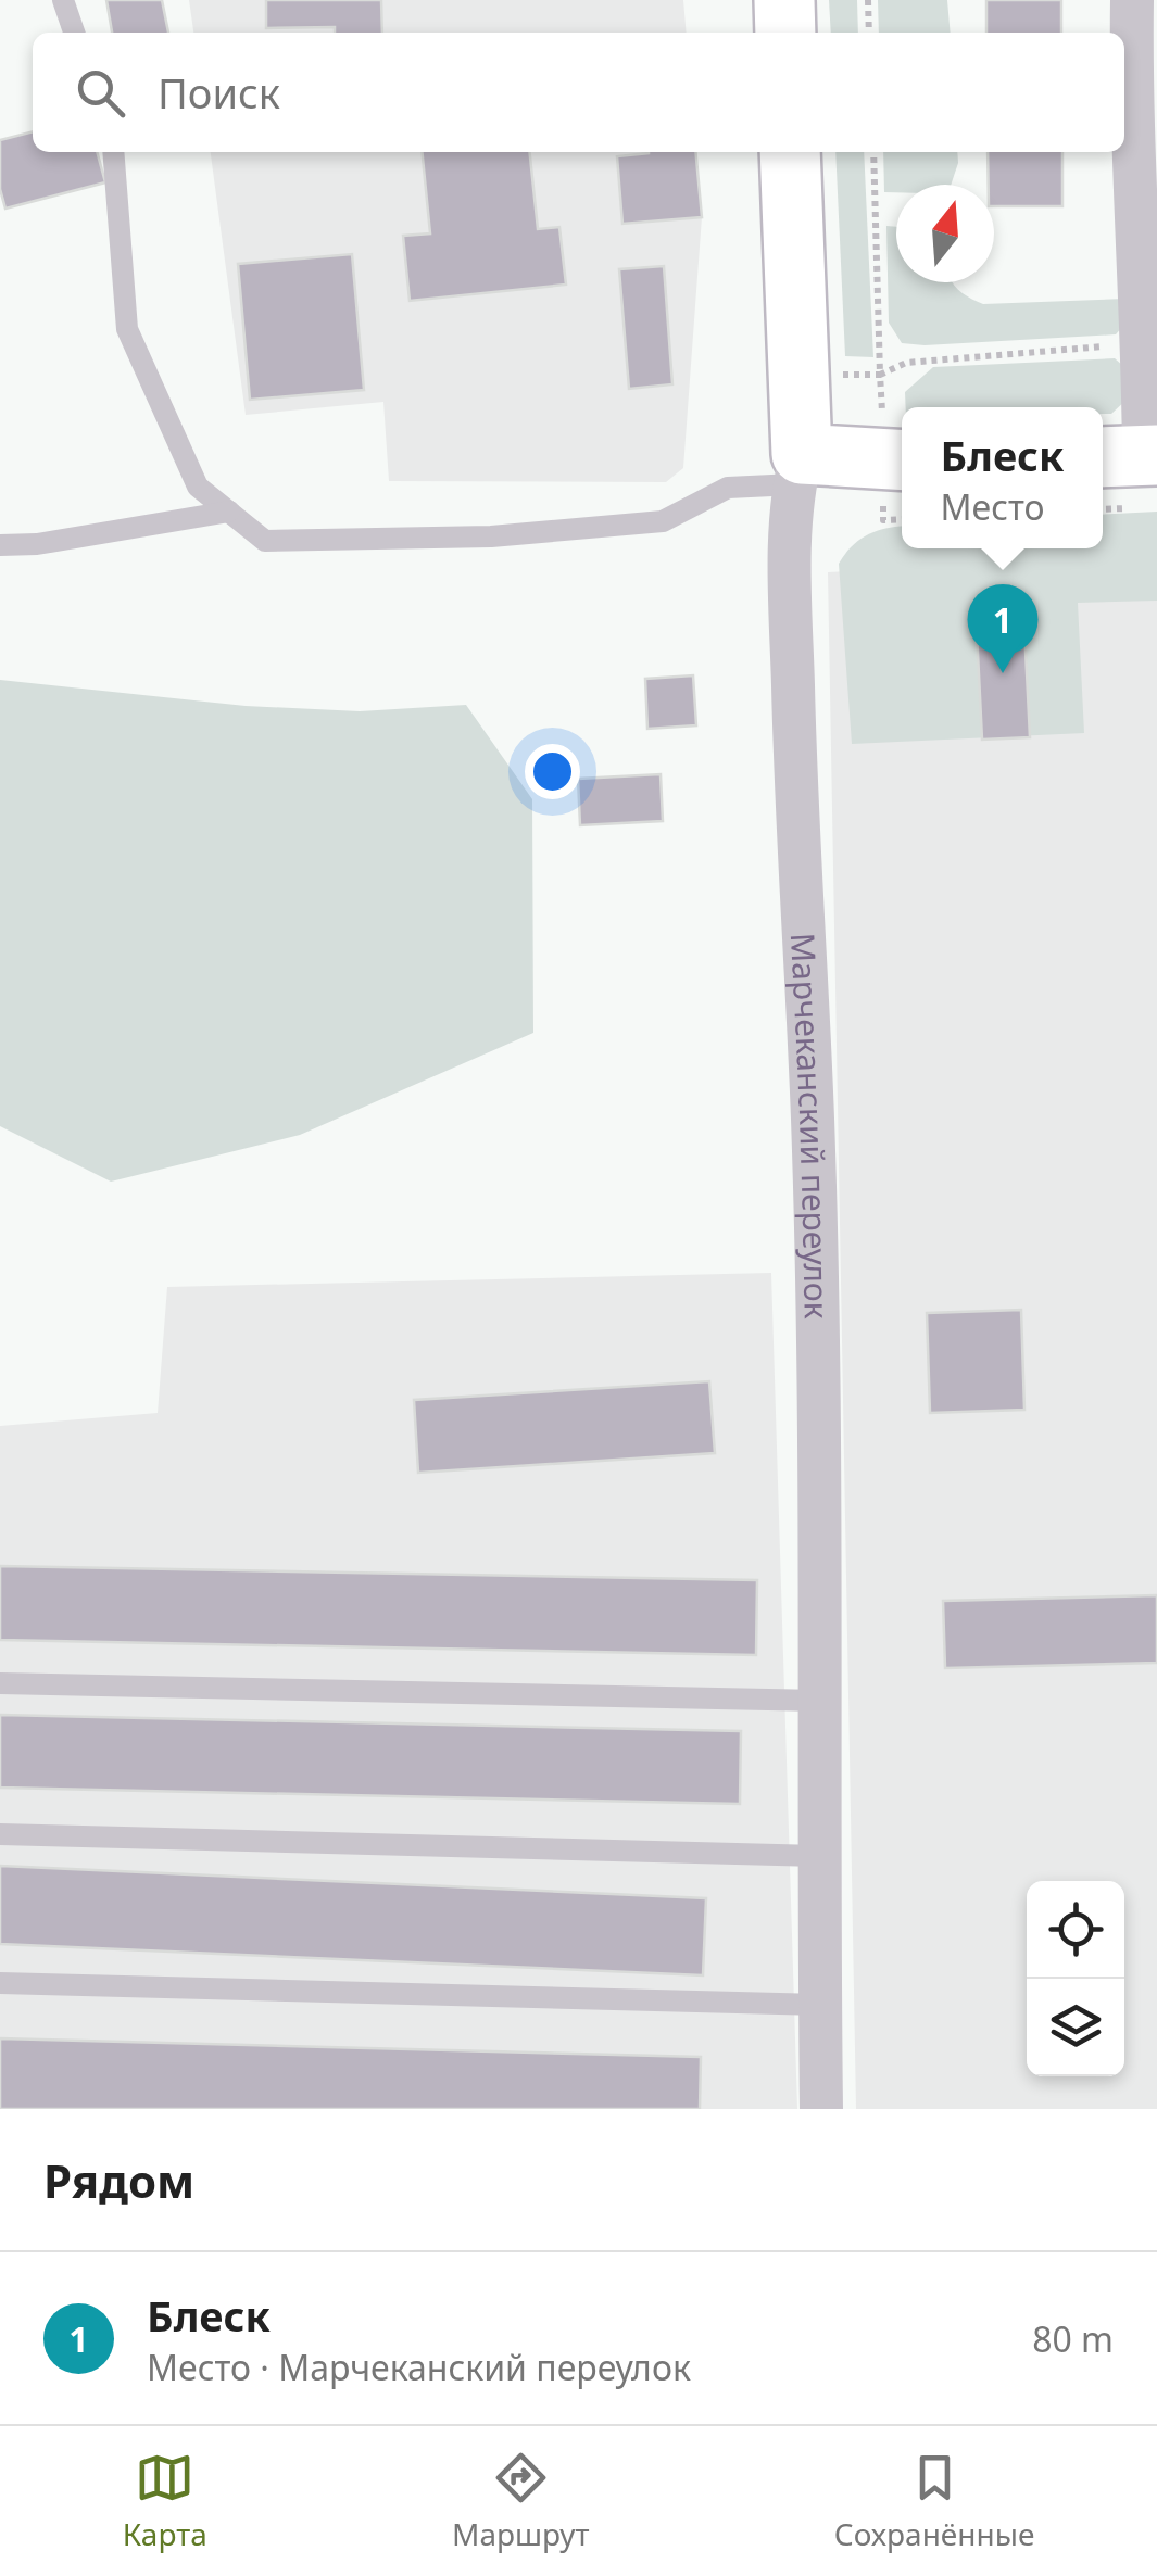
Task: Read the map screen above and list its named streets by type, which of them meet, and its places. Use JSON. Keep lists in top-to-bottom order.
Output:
{
  "streets": {
    "main road": ["Марчеканский переулок"]
  },
  "north": "top",
  "page": {
    "search": "Поиск",
    "popup": ["Блеск", "Место"],
    "pins": "1",
    "heading": "Рядом",
    "list": [
      {
        "mark": "1",
        "name": "Блеск",
        "note": "Место · Марчеканский переулок",
        "value": "80 m"
      }
    ],
    "nav": ["Карта", "Маршрут", "Сохранённые"]
  }
}
